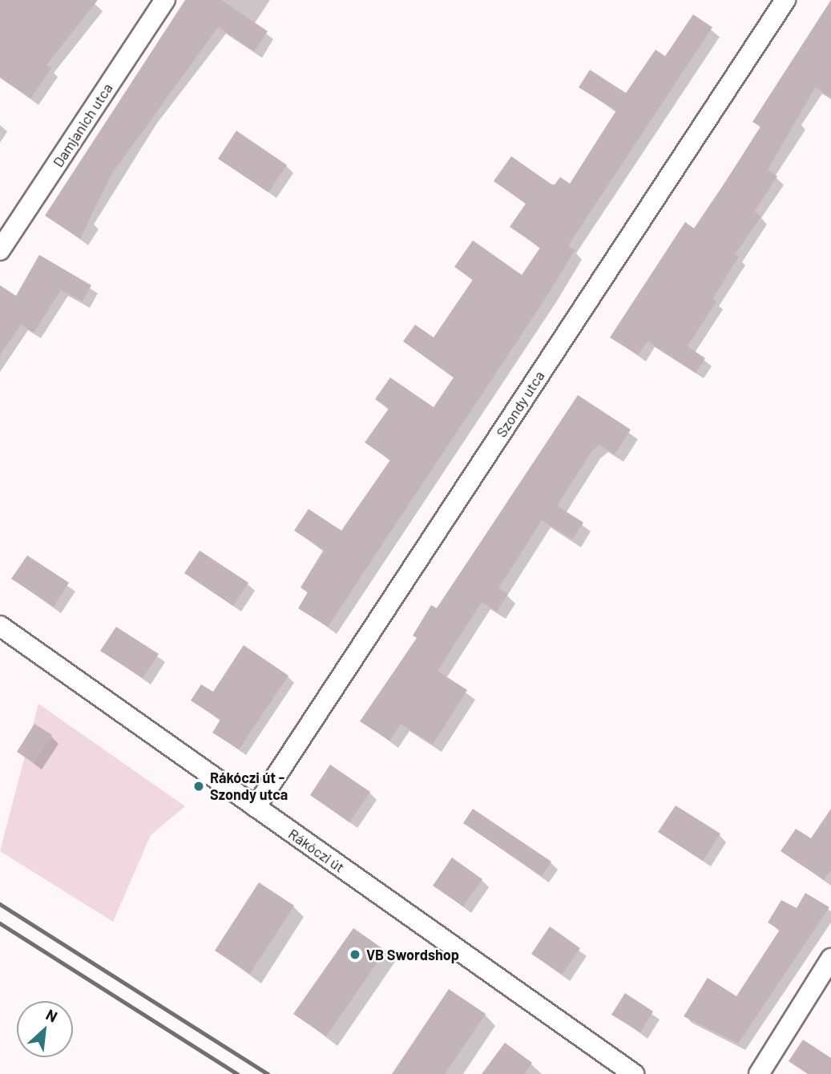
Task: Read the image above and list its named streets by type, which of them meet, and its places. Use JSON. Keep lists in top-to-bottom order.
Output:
{
  "streets": {
    "street": ["Damjanich utca", "Szondy utca", "Rákóczi út"]
  },
  "crossings": [
    ["Szondy utca", "Rákóczi út"]
  ],
  "places": ["Rákóczi út - Szondy utca", "VB Swordshop"],
  "north": "top right"
}
